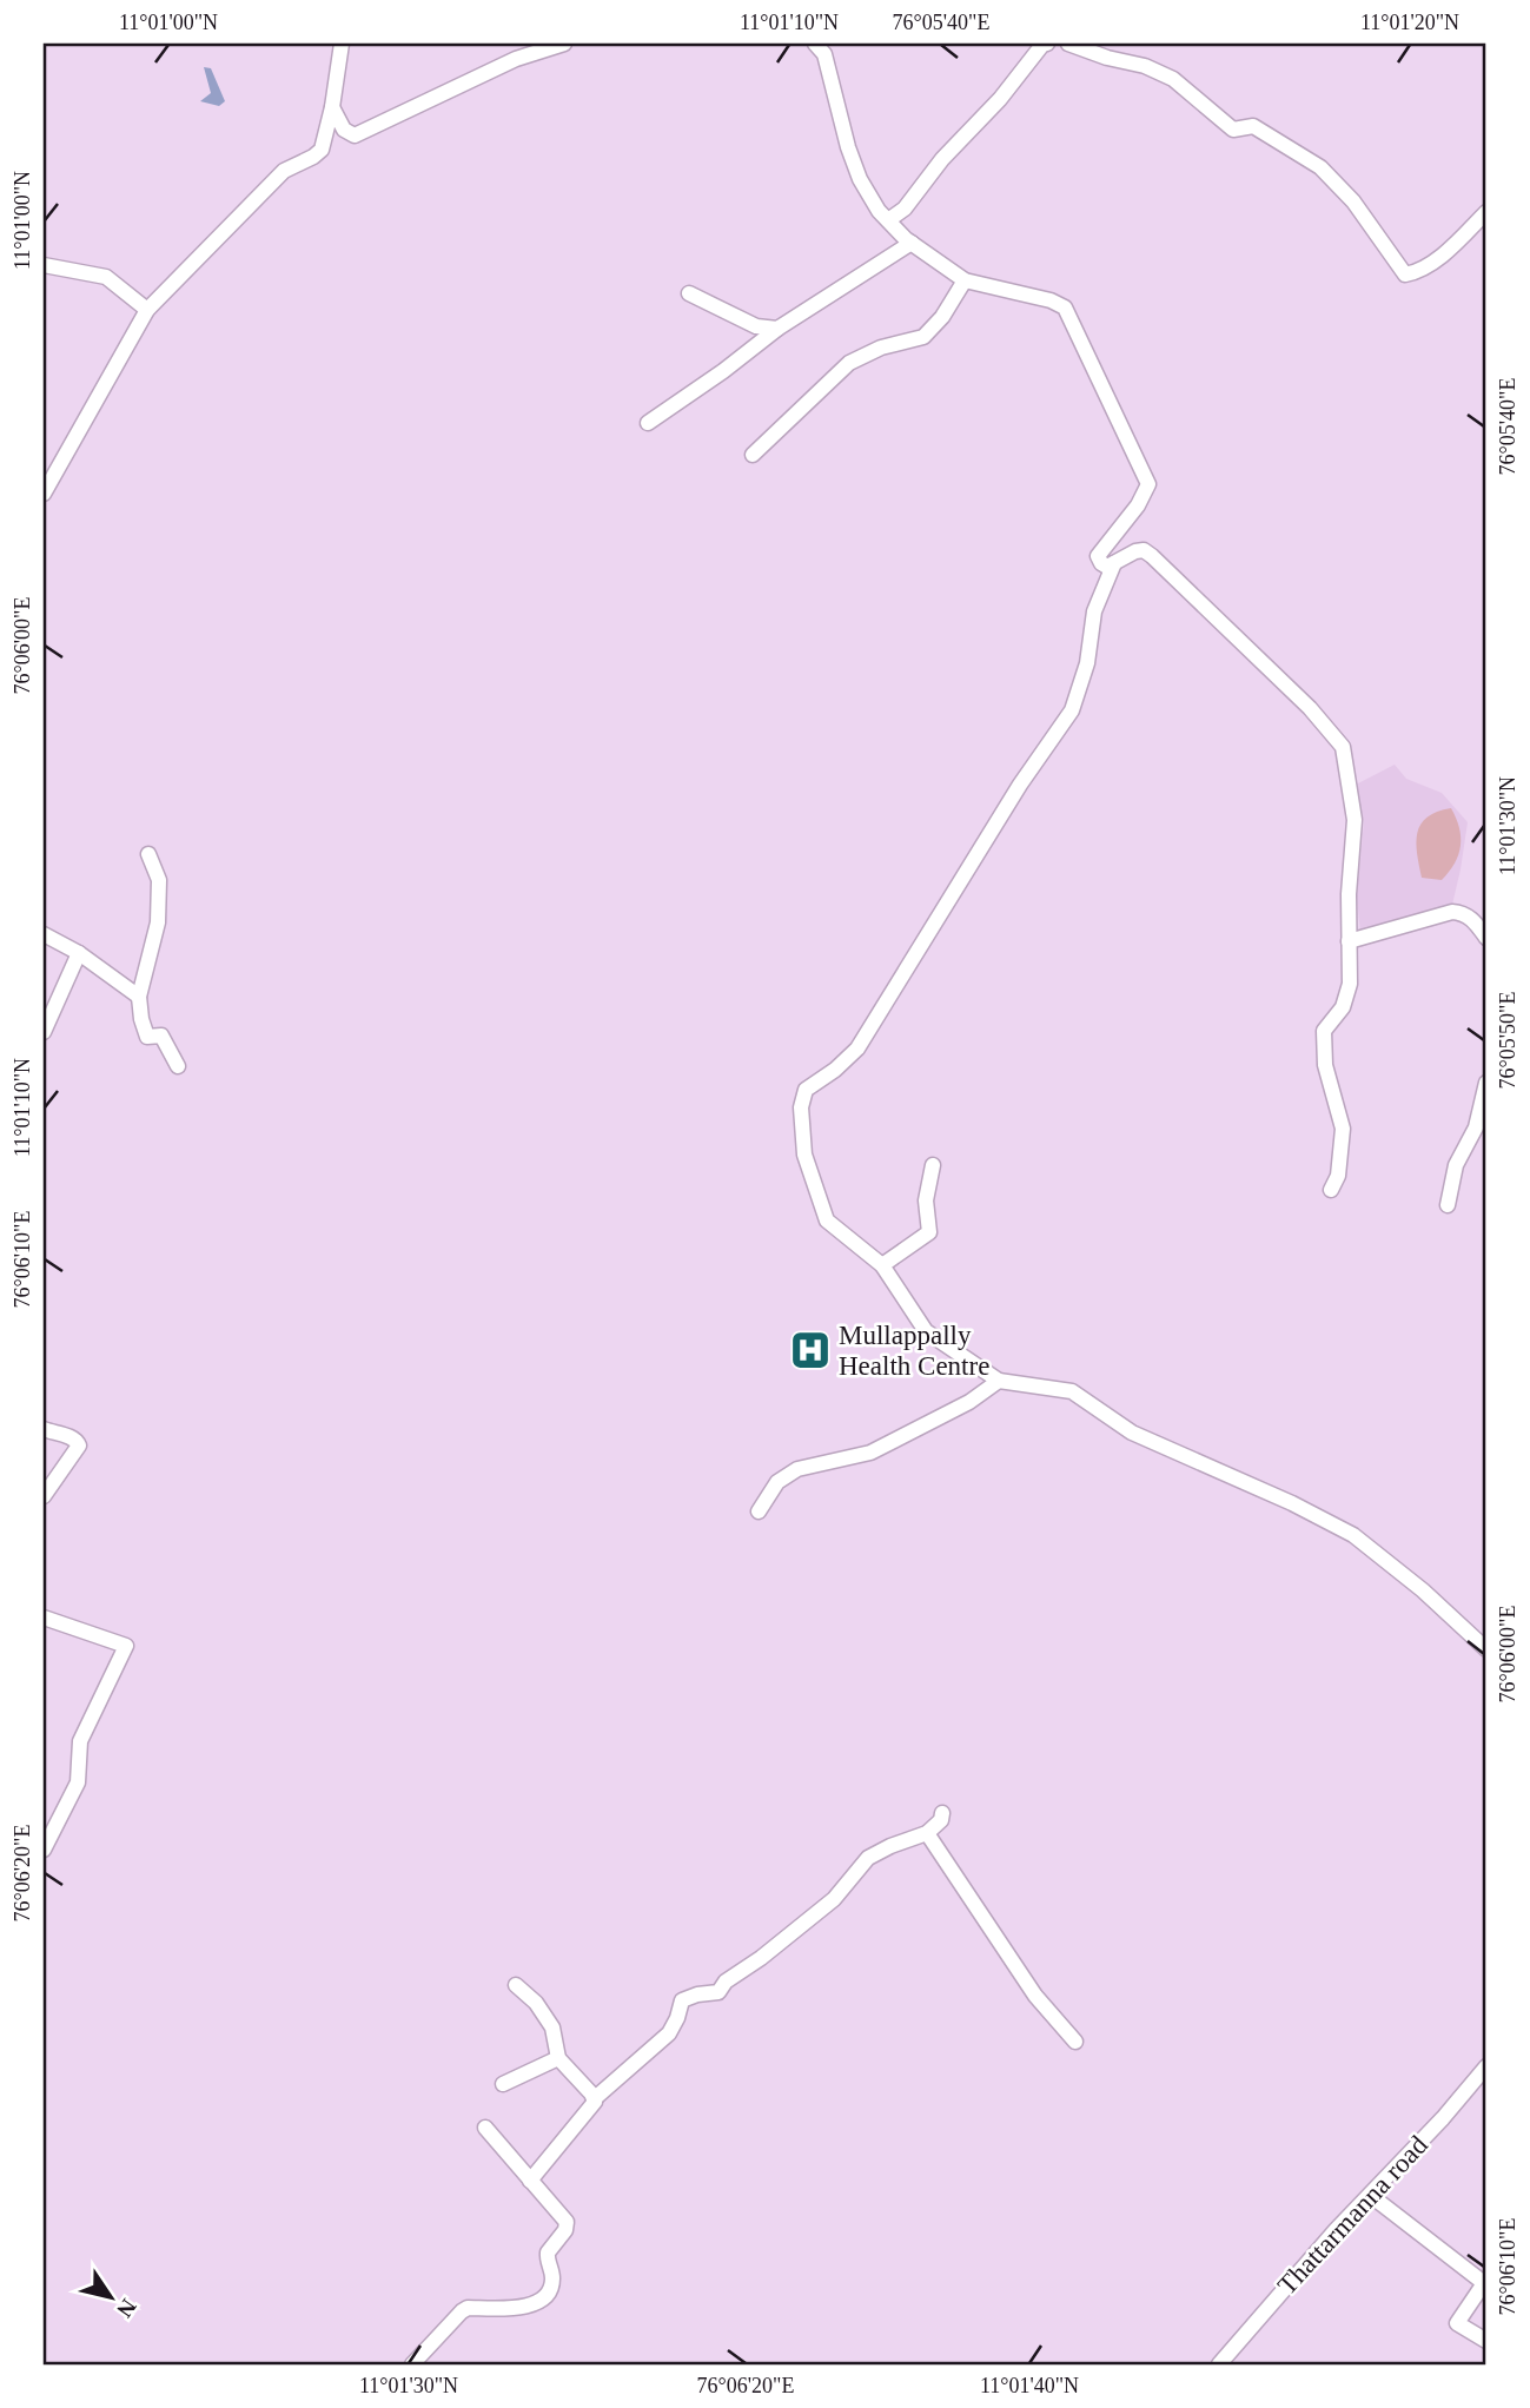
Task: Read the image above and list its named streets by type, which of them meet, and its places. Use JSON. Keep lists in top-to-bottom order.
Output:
{
  "streets": {
    "street": ["Thattarmanna road"]
  },
  "places": {
    "hospital": ["Mullappally Health Centre"]
  },
  "north": "bottom right",
  "coordinates": [
    "11°01'00\"N",
    "11°01'10\"N",
    "76°05'40\"E",
    "11°01'20\"N",
    "76°06'00\"E",
    "11°01'30\"N",
    "76°05'50\"E",
    "76°06'10\"E",
    "76°06'20\"E",
    "11°01'40\"N"
  ]
}
